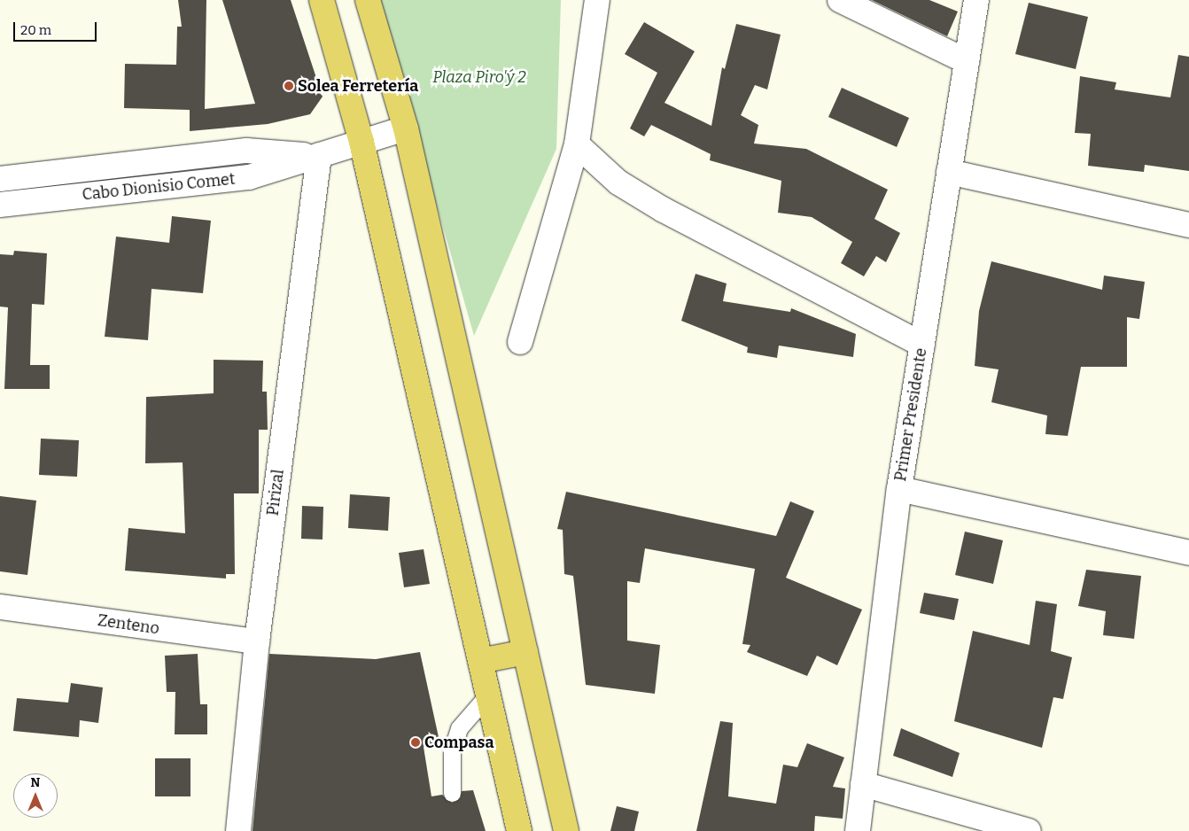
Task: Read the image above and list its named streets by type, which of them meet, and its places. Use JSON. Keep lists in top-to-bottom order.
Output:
{
  "streets": {
    "street": [
      "Cabo Dionisio Comet",
      "Primer Presidente",
      "Pirizal",
      "Zenteno"
    ]
  },
  "crossings": [
    ["Cabo Dionisio Comet", "Pirizal"],
    ["Pirizal", "Zenteno"]
  ],
  "parks": ["Plaza Piro'ý 2"],
  "places": ["Solea Ferretería", "Compasa"],
  "scale_bar": "20 m",
  "north": "top"
}
